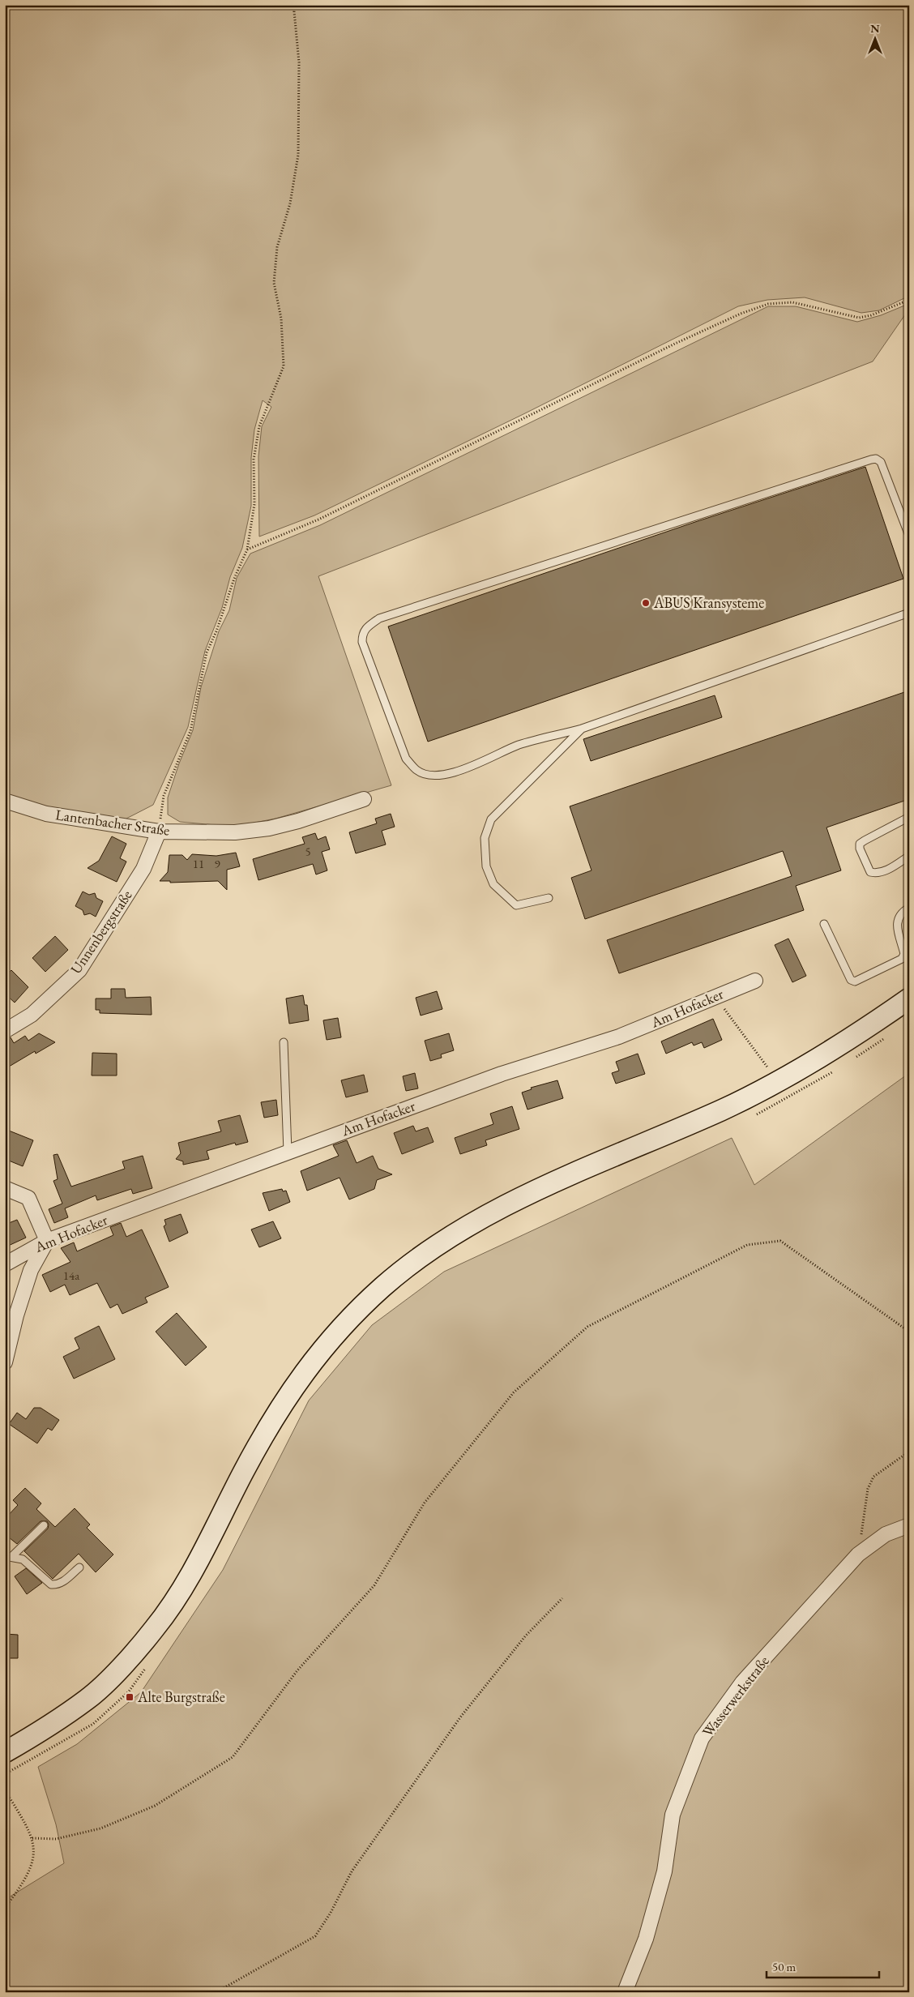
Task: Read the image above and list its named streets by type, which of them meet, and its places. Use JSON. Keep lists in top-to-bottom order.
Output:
{
  "streets": {
    "street": [
      "Lantenbacher Straße",
      "Unnenbergstraße",
      "Am Hofacker",
      "Wasserwerkstraße"
    ]
  },
  "crossings": [
    ["Lantenbacher Straße", "Unnenbergstraße"]
  ],
  "places": {
    "other": ["ABUS Kransysteme"],
    "transit": ["Alte Burgstraße"]
  },
  "house_numbers": [
    "5",
    "11",
    "9",
    "14a"
  ],
  "scale_bar": "50 m",
  "north": "top"
}
